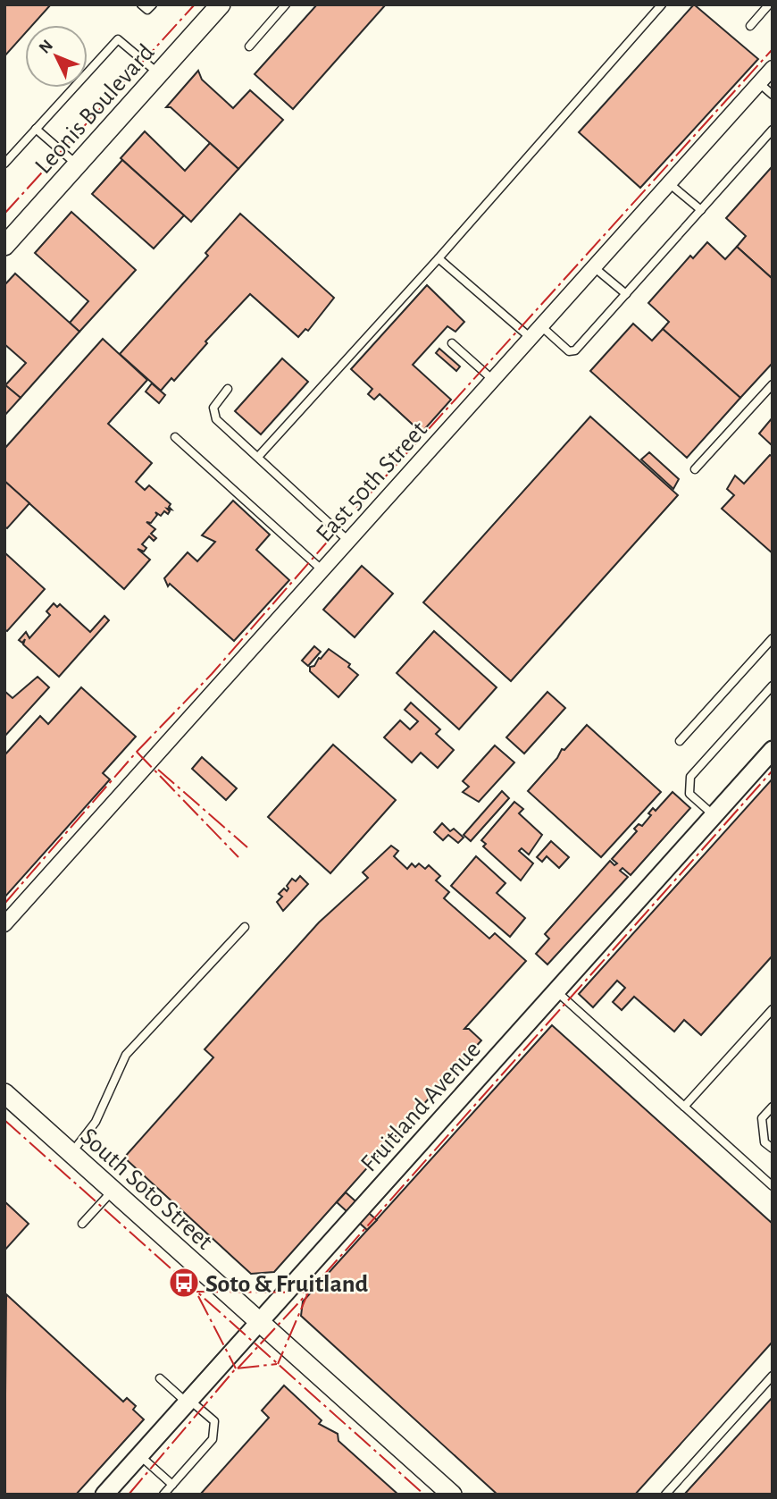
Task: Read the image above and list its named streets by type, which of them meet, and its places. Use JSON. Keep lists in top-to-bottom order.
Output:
{
  "streets": {
    "main road": ["Leonis Boulevard", "South Soto Street"],
    "street": ["East 50th Street", "Fruitland Avenue"]
  },
  "crossings": [
    ["Fruitland Avenue", "South Soto Street"]
  ],
  "places": {
    "bus stop": ["Soto & Fruitland"]
  },
  "north": "top left"
}
